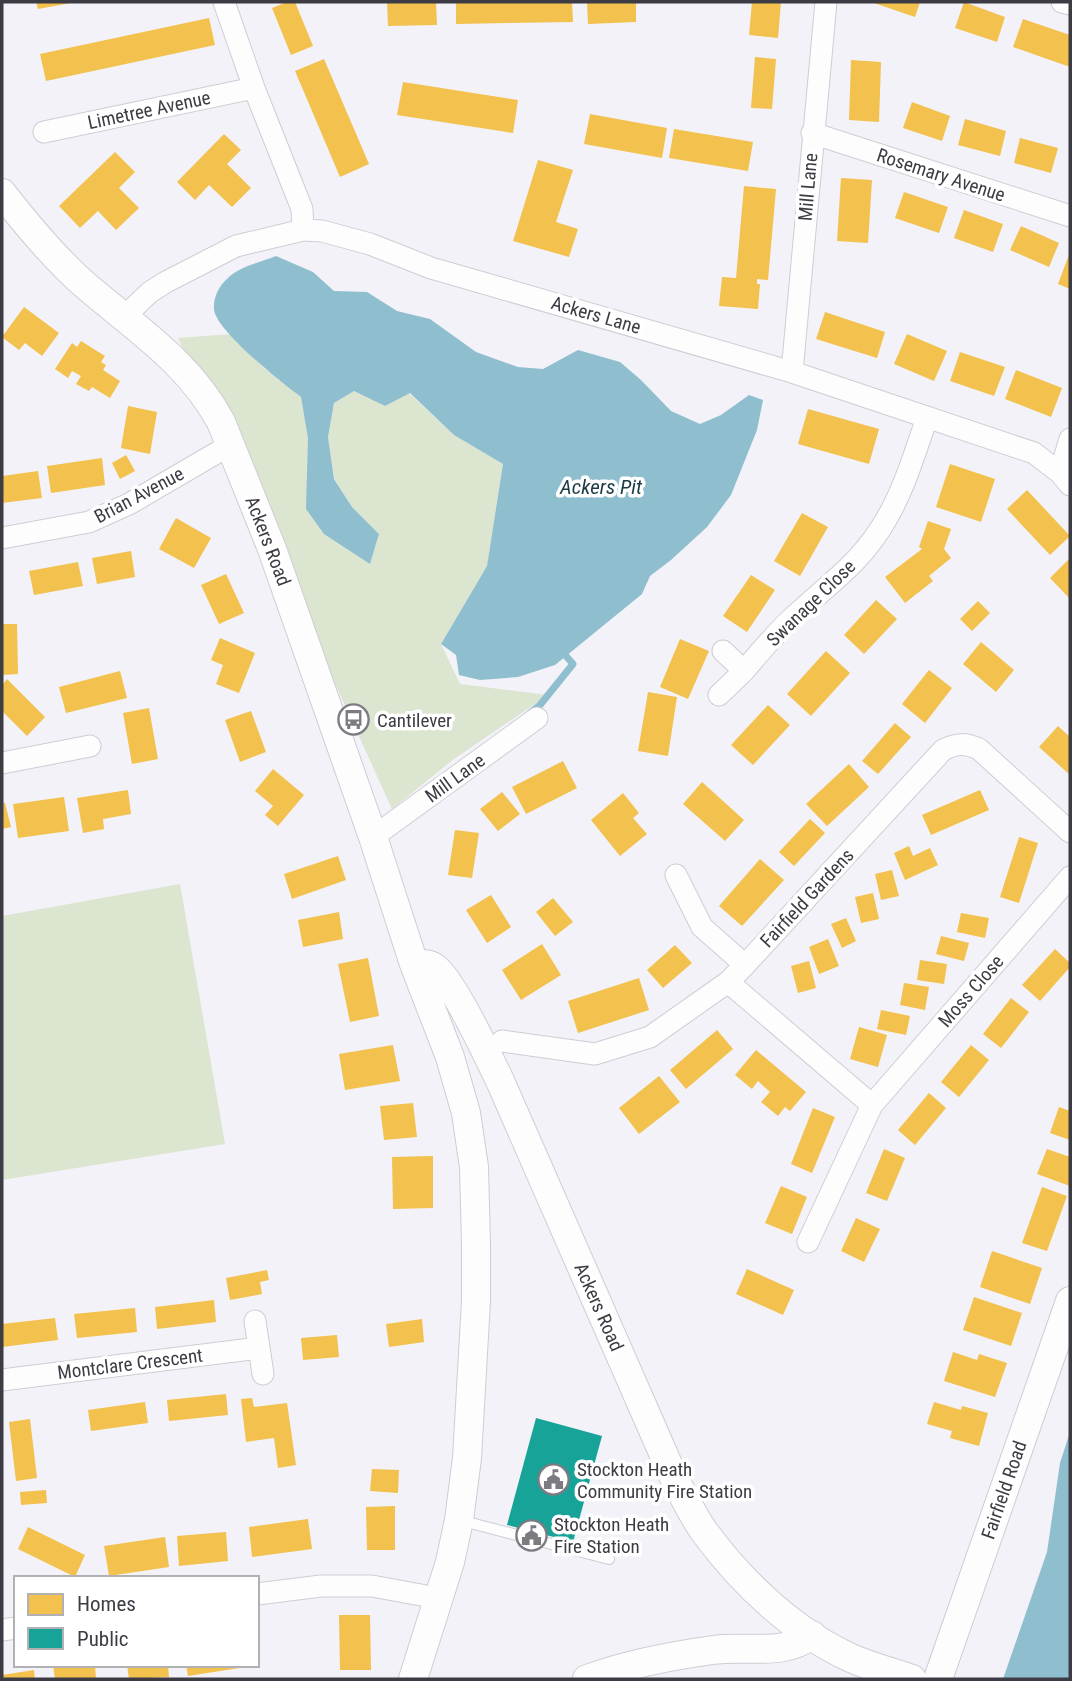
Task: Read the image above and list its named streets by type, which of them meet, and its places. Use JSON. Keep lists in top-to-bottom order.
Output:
{
  "streets": {
    "street": [
      "Limetree Avenue",
      "Rosemary Avenue",
      "Mill Lane",
      "Ackers Lane",
      "Brian Avenue",
      "Ackers Road",
      "Swanage Close",
      "Fairfield Gardens",
      "Moss Close",
      "Montclare Crescent",
      "Fairfield Road"
    ]
  },
  "crossings": [
    ["Rosemary Avenue", "Mill Lane"],
    ["Mill Lane", "Ackers Lane"],
    ["Mill Lane", "Ackers Road"],
    ["Ackers Lane", "Ackers Road"],
    ["Ackers Lane", "Swanage Close"],
    ["Brian Avenue", "Ackers Road"]
  ],
  "water": ["Ackers Pit"],
  "places": {
    "bus stop": ["Cantilever"],
    "public building": ["Stockton Heath Community Fire Station", "Stockton Heath Fire Station"]
  },
  "legend": ["Homes", "Public"]
}
